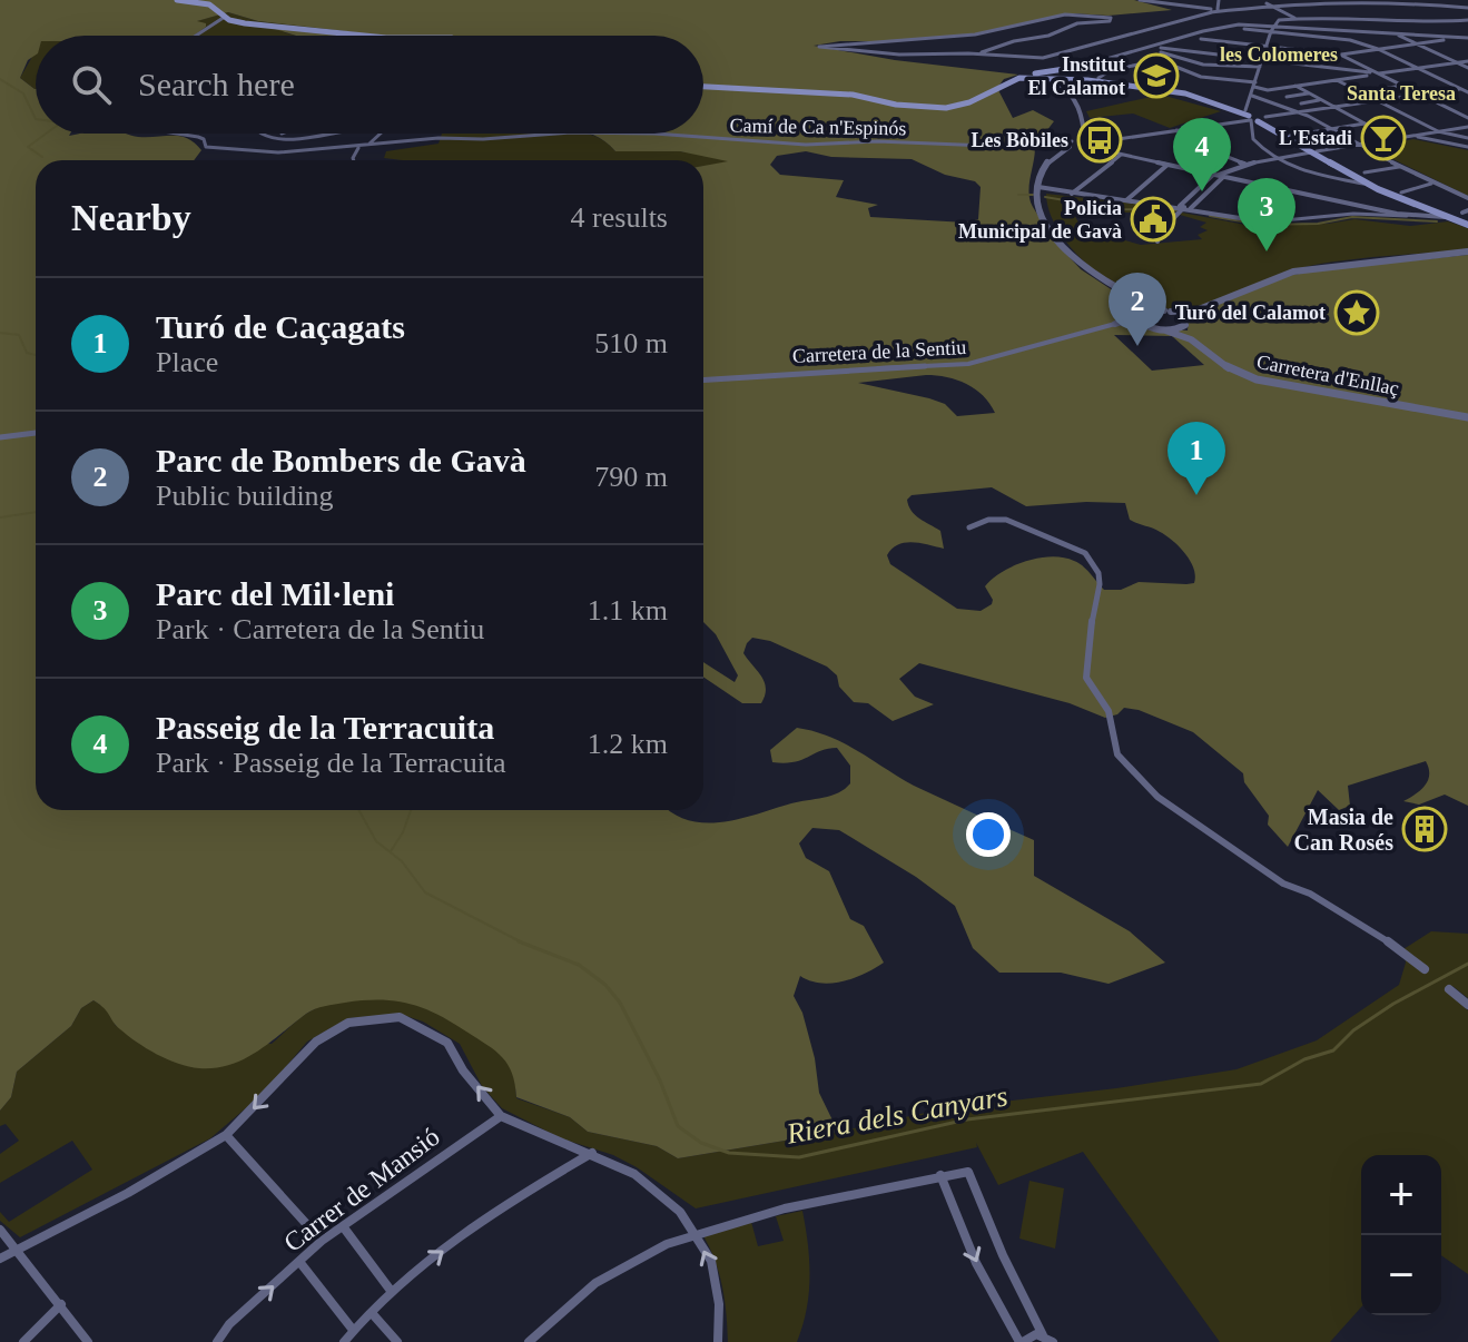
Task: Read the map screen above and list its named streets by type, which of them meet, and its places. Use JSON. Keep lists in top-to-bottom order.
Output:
{
  "streets": {
    "street": [
      "Camí de Ca n'Espinós",
      "Carretera de la Sentiu",
      "Carretera d'Enllaç",
      "Carrer de Mansió"
    ]
  },
  "crossings": [
    ["Carretera de la Sentiu", "Carretera d'Enllaç"]
  ],
  "districts": ["les Colomeres", "Santa Teresa"],
  "water": ["Riera dels Canyars"],
  "places": {
    "school or university": ["Institut El Calamot"],
    "bar": ["L'Estadi"],
    "bus stop": ["Les Bòbiles"],
    "public building": ["Policia Municipal de Gavà"],
    "place": ["Turó del Calamot"],
    "building": ["Masia de Can Rosés"]
  },
  "page": {
    "search": "Search here",
    "pins": [
      "4",
      "3",
      "2",
      "1"
    ],
    "heading": ["Nearby", "4 results"],
    "list": [
      {
        "mark": "1",
        "name": "Turó de Caçagats",
        "note": "Place",
        "value": "510 m"
      },
      {
        "mark": "2",
        "name": "Parc de Bombers de Gavà",
        "note": "Public building",
        "value": "790 m"
      },
      {
        "mark": "3",
        "name": "Parc del Mil·leni",
        "note": "Park · Carretera de la Sentiu",
        "value": "1.1 km"
      },
      {
        "mark": "4",
        "name": "Passeig de la Terracuita",
        "note": "Park · Passeig de la Terracuita",
        "value": "1.2 km"
      }
    ],
    "map_buttons": ["+", "−"]
  }
}
